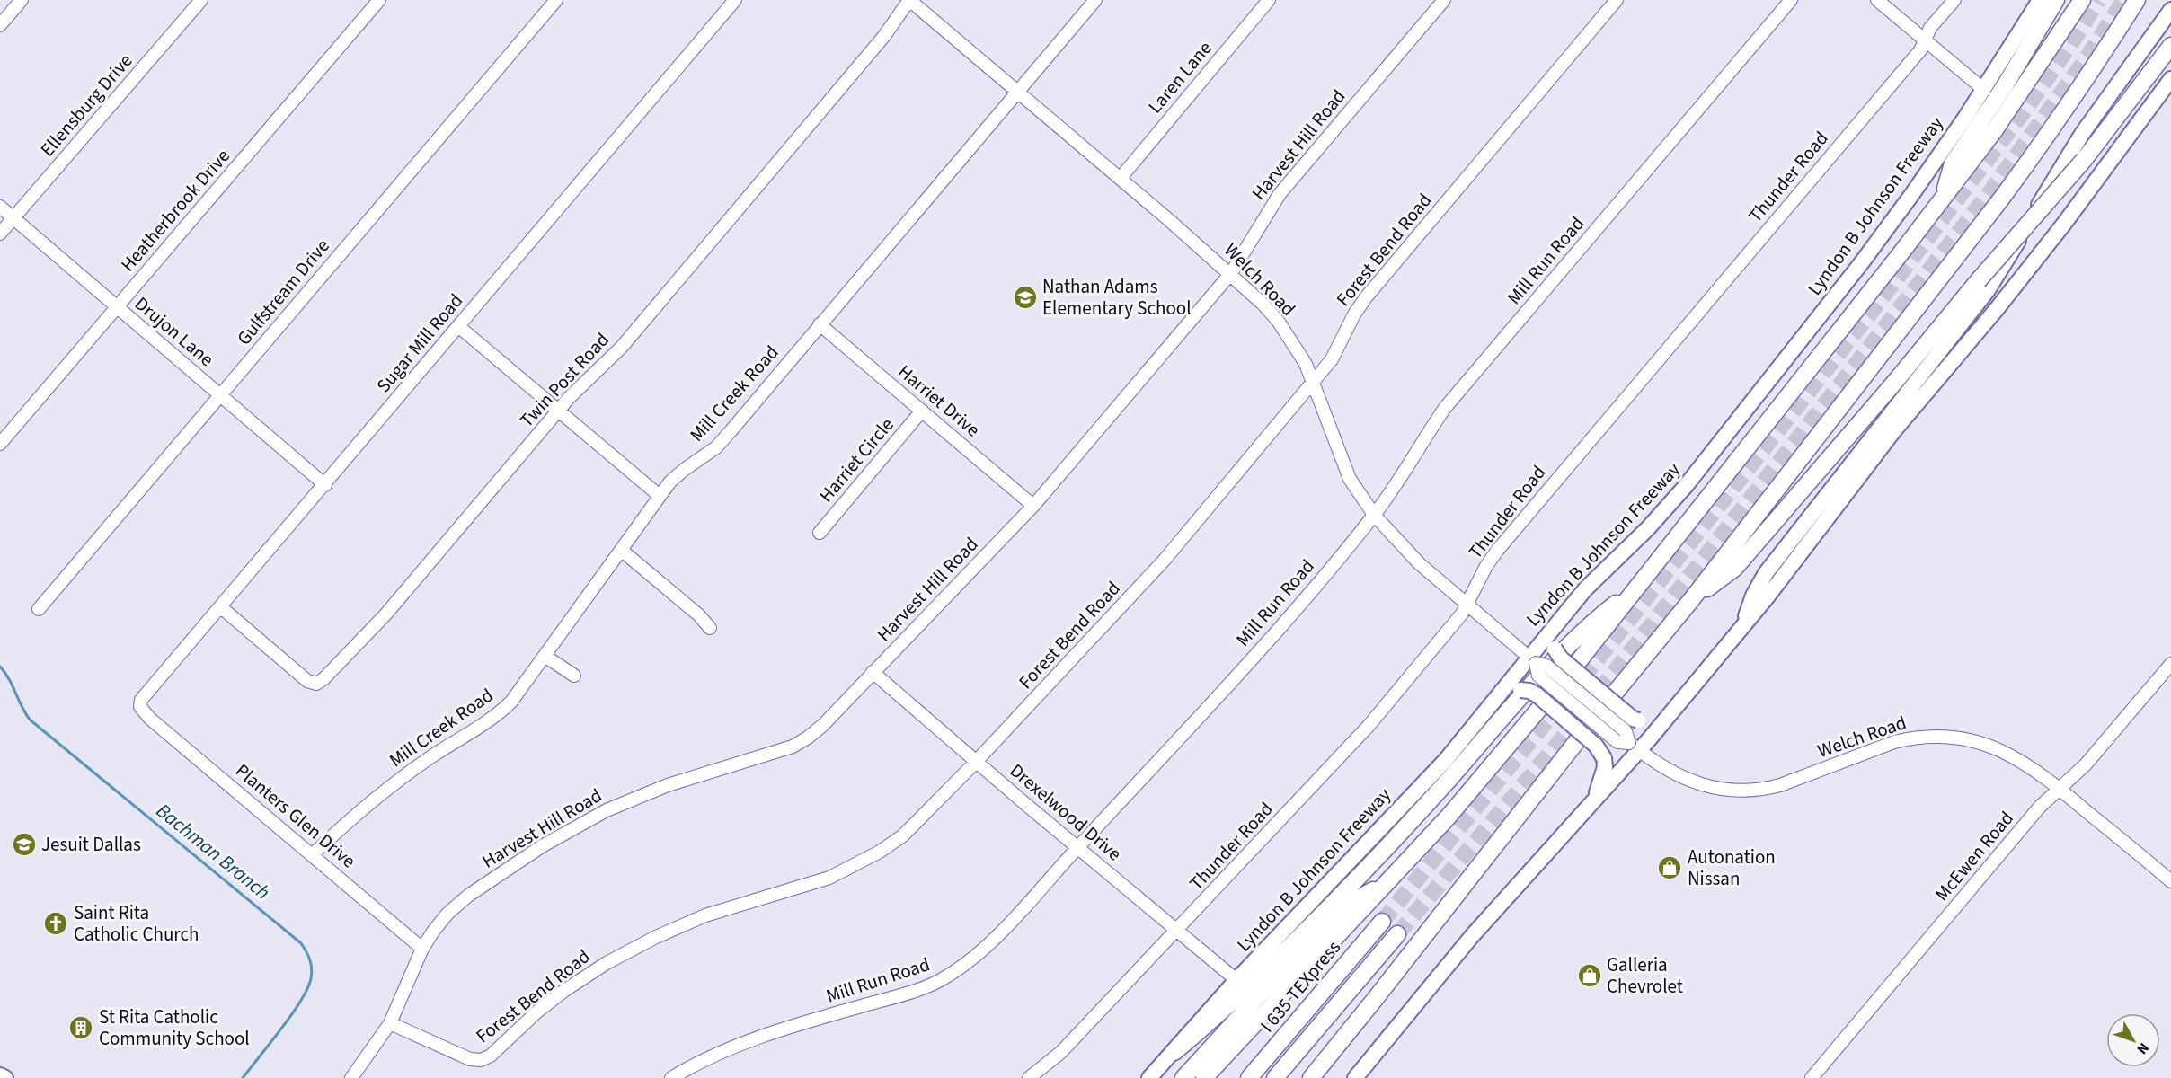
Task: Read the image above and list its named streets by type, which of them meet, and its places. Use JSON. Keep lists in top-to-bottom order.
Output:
{
  "streets": {
    "highway": ["I 635 TEXpress"],
    "main road": ["Lyndon B Johnson Freeway"],
    "street": [
      "Laren Lane",
      "Ellensburg Drive",
      "Harvest Hill Road",
      "Thunder Road",
      "Heatherbrook Drive",
      "Forest Bend Road",
      "Mill Run Road",
      "Welch Road",
      "Gulfstream Drive",
      "Drujon Lane",
      "Sugar Mill Road",
      "Twin Post Road",
      "Mill Creek Road",
      "Harriet Drive",
      "Harriet Circle",
      "Drexelwood Drive",
      "Planters Glen Drive",
      "McEwen Road"
    ]
  },
  "crossings": [
    ["Laren Lane", "Welch Road"],
    ["Ellensburg Drive", "Drujon Lane"],
    ["Harvest Hill Road", "Forest Bend Road"],
    ["Harvest Hill Road", "Welch Road"],
    ["Harvest Hill Road", "Harriet Drive"],
    ["Harvest Hill Road", "Drexelwood Drive"],
    ["Harvest Hill Road", "Planters Glen Drive"],
    ["Thunder Road", "Welch Road"],
    ["Thunder Road", "Drexelwood Drive"],
    ["Lyndon B Johnson Freeway", "Welch Road"],
    ["Lyndon B Johnson Freeway", "Drexelwood Drive"],
    ["Heatherbrook Drive", "Drujon Lane"],
    ["Forest Bend Road", "Welch Road"],
    ["Forest Bend Road", "Drexelwood Drive"],
    ["Mill Run Road", "Welch Road"],
    ["Mill Run Road", "Drexelwood Drive"],
    ["Welch Road", "Twin Post Road"],
    ["Welch Road", "Mill Creek Road"],
    ["Welch Road", "McEwen Road"],
    ["Gulfstream Drive", "Drujon Lane"],
    ["Drujon Lane", "Sugar Mill Road"],
    ["Sugar Mill Road", "Twin Post Road"],
    ["Sugar Mill Road", "Planters Glen Drive"],
    ["Mill Creek Road", "Harriet Drive"],
    ["Mill Creek Road", "Planters Glen Drive"],
    ["Harriet Drive", "Harriet Circle"]
  ],
  "water": ["Bachman Branch"],
  "places": {
    "school or university": ["Nathan Adams Elementary School", "Jesuit Dallas"],
    "shop": ["Autonation Nissan", "Galleria Chevrolet"],
    "church": ["Saint Rita Catholic Church"],
    "building": ["St Rita Catholic Community School"]
  },
  "north": "bottom right"
}
